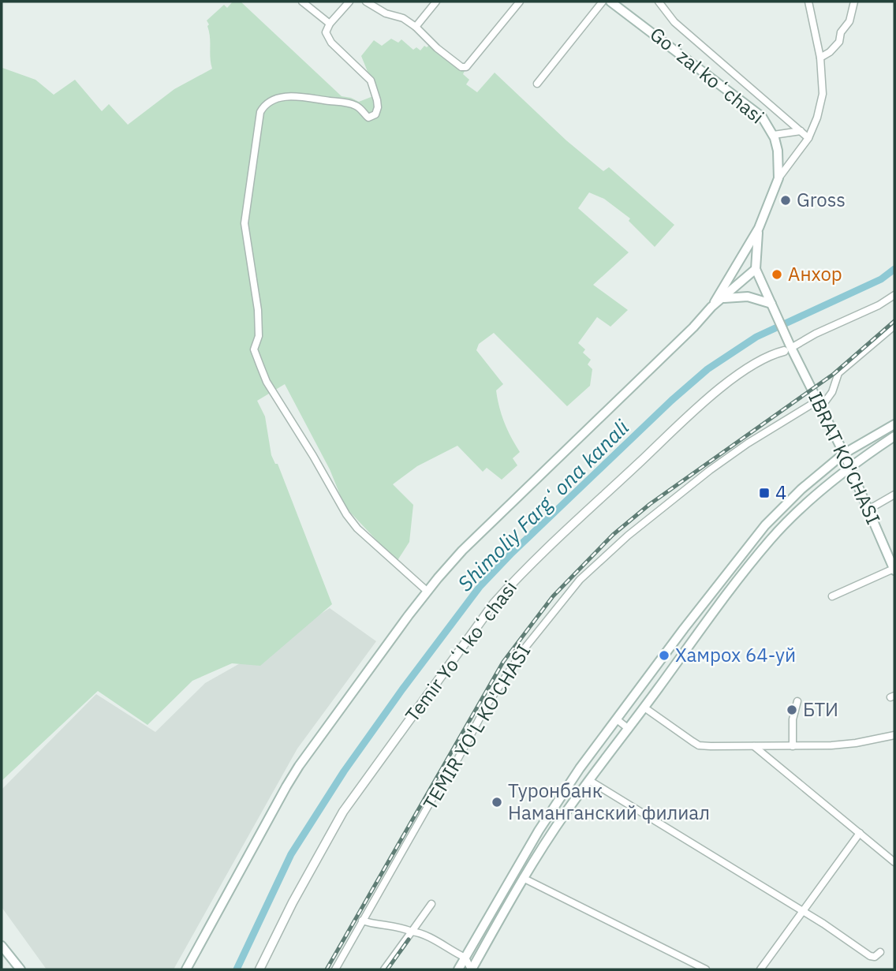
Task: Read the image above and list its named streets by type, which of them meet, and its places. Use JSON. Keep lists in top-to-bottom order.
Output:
{
  "streets": {
    "main road": ["Goʻzal koʻchasi", "IBRAT KO'CHASI"],
    "street": ["Temir Yoʻl koʻchasi", "TEMIR YO'L KO'CHASI"]
  },
  "crossings": [
    ["IBRAT KO'CHASI", "Temir Yoʻl koʻchasi"],
    ["IBRAT KO'CHASI", "TEMIR YO'L KO'CHASI"]
  ],
  "water": ["Shimoliy Fargʻona kanali"],
  "places": {
    "other": [
      "Gross",
      "Анхор",
      "Хамрох 64-уй",
      "БТИ",
      "Туронбанк Наманганский филиал"
    ],
    "transit": ["4"]
  }
}
